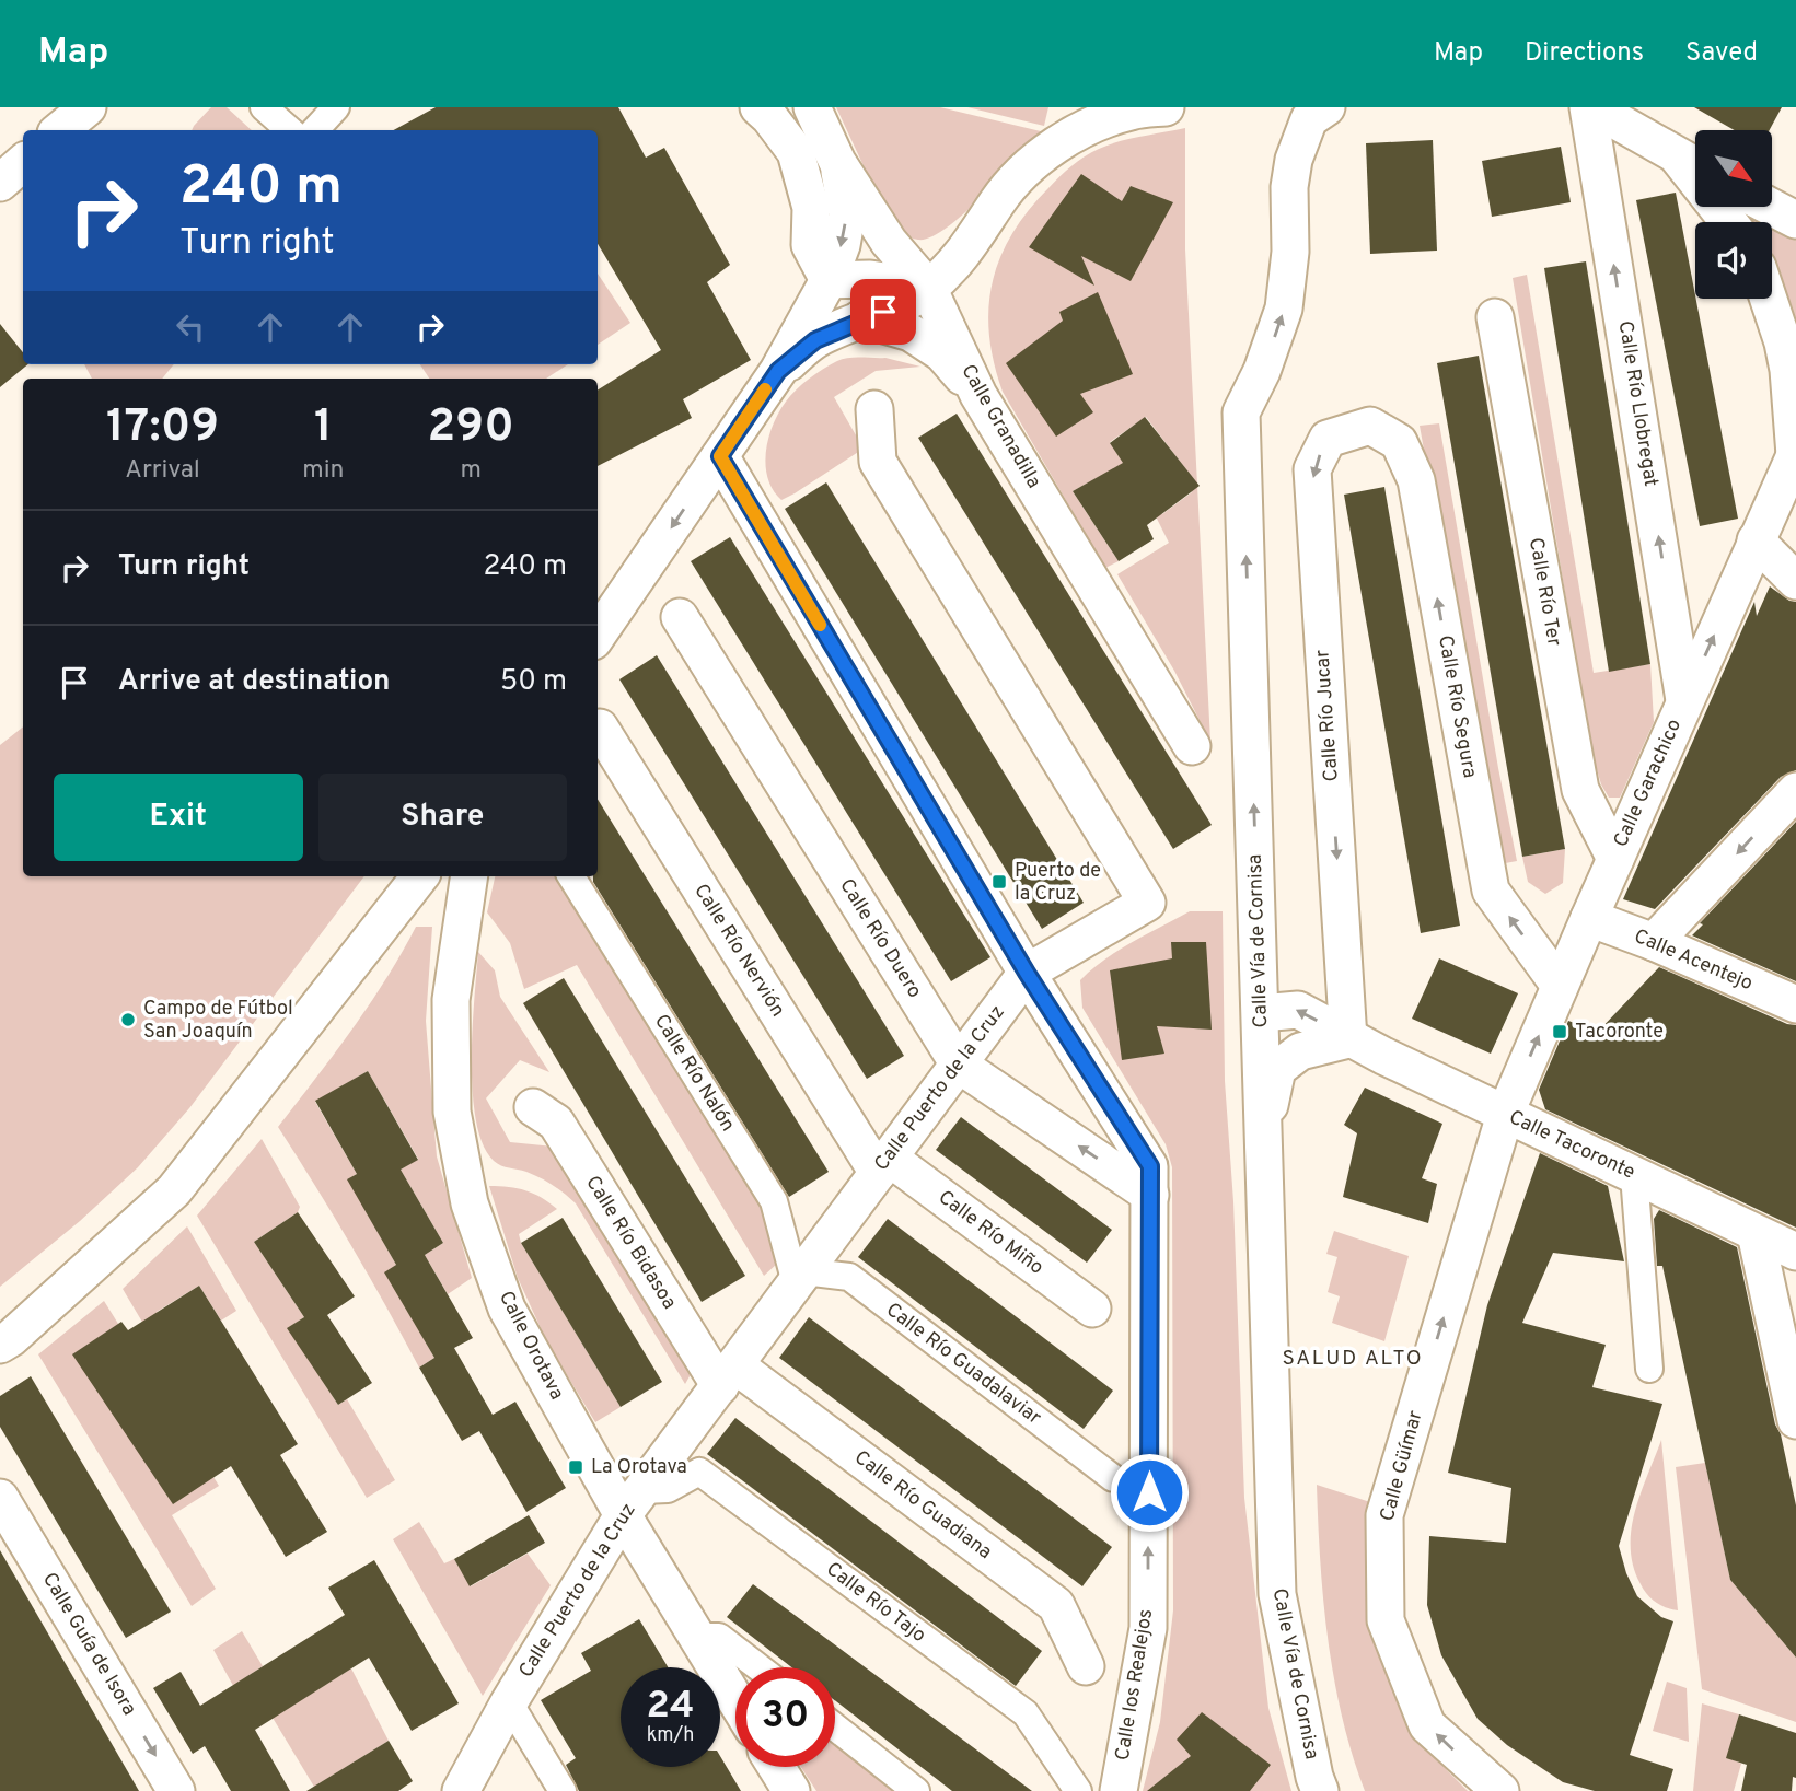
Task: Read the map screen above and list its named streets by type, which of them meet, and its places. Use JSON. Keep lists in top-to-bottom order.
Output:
{
  "streets": {
    "street": [
      "Calle Río Llobregat",
      "Calle Granadilla",
      "Calle Río Ter",
      "Calle Río Segura",
      "Calle Río Jucar",
      "Calle Garachico",
      "Calle Río Duero",
      "Calle Vía de Cornisa",
      "Calle Río Nervión",
      "Calle Acentejo",
      "Calle Río Nalón",
      "Calle Puerto de la Cruz",
      "Calle Tacoronte",
      "Calle Río Miño",
      "Calle Río Bidasoa",
      "Calle Orotava",
      "Calle Río Guadalaviar",
      "Calle Güímar",
      "Calle Río Guadiana",
      "Calle Río Tajo",
      "Calle Guía de Isora",
      "Calle los Realejos"
    ]
  },
  "crossings": [
    ["Calle Río Llobregat", "Calle Garachico"],
    ["Calle Río Ter", "Calle Garachico"],
    ["Calle Río Segura", "Calle Río Jucar"],
    ["Calle Río Segura", "Calle Garachico"],
    ["Calle Río Jucar", "Calle Tacoronte"],
    ["Calle Garachico", "Calle Acentejo"],
    ["Calle Garachico", "Calle Tacoronte"],
    ["Calle Garachico", "Calle Güímar"],
    ["Calle Río Duero", "Calle Puerto de la Cruz"],
    ["Calle Río Duero", "Calle los Realejos"],
    ["Calle Vía de Cornisa", "Calle Tacoronte"],
    ["Calle Río Nervión", "Calle Puerto de la Cruz"],
    ["Calle Río Nervión", "Calle Río Miño"],
    ["Calle Río Nalón", "Calle Puerto de la Cruz"],
    ["Calle Río Nalón", "Calle Río Guadalaviar"],
    ["Calle Puerto de la Cruz", "Calle Río Miño"],
    ["Calle Puerto de la Cruz", "Calle Río Bidasoa"],
    ["Calle Puerto de la Cruz", "Calle Orotava"],
    ["Calle Puerto de la Cruz", "Calle Río Guadalaviar"],
    ["Calle Puerto de la Cruz", "Calle Río Guadiana"],
    ["Calle Puerto de la Cruz", "Calle Río Tajo"],
    ["Calle Puerto de la Cruz", "Calle los Realejos"],
    ["Calle Tacoronte", "Calle Güímar"],
    ["Calle Río Bidasoa", "Calle Río Guadiana"],
    ["Calle Orotava", "Calle Río Tajo"]
  ],
  "one_way": [
    "Calle Río Llobregat",
    "Calle Río Segura",
    "Calle Río Jucar",
    "Calle Garachico",
    "Calle Vía de Cornisa",
    "Calle Guía de Isora",
    "Calle los Realejos"
  ],
  "districts": ["SALUD ALTO"],
  "places": {
    "transit": ["Puerto de la Cruz", "Tacoronte", "La Orotava"],
    "other": ["Campo de Fútbol San Joaquín"]
  },
  "north": "bottom right",
  "page": {
    "header": "Map",
    "nav": ["Map", "Directions", "Saved"],
    "turn": ["240 m", "Turn right"],
    "eta": [
      "17:09",
      "Arrival",
      "1",
      "min",
      "290",
      "m"
    ],
    "list": [
      {
        "name": "Turn right",
        "value": "240 m"
      },
      {
        "name": "Arrive at destination",
        "value": "50 m"
      }
    ],
    "buttons": ["Exit", "Share"],
    "speed": "24 km/h",
    "limit": "30"
  }
}
